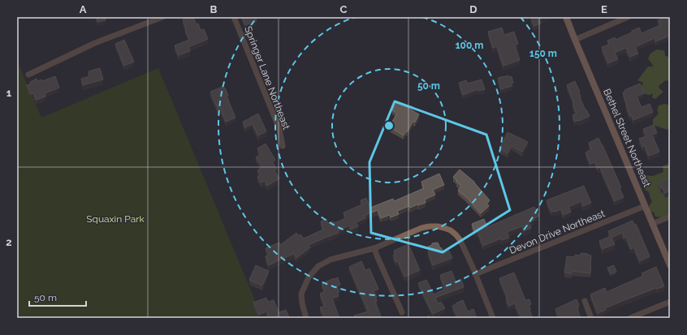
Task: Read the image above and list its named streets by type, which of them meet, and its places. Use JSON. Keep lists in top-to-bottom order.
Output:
{
  "streets": {
    "street": ["Springer Lane Northeast", "Bethel Street Northeast", "Devon Drive Northeast"]
  },
  "crossings": [
    ["Bethel Street Northeast", "Devon Drive Northeast"]
  ],
  "parks": ["Squaxin Park"],
  "scale_bar": "50 m",
  "grid": {
    "columns": [
      "A",
      "B",
      "C",
      "D",
      "E"
    ],
    "rows": ["1", "2"]
  },
  "rings": ["100 m", "150 m", "50 m"]
}
